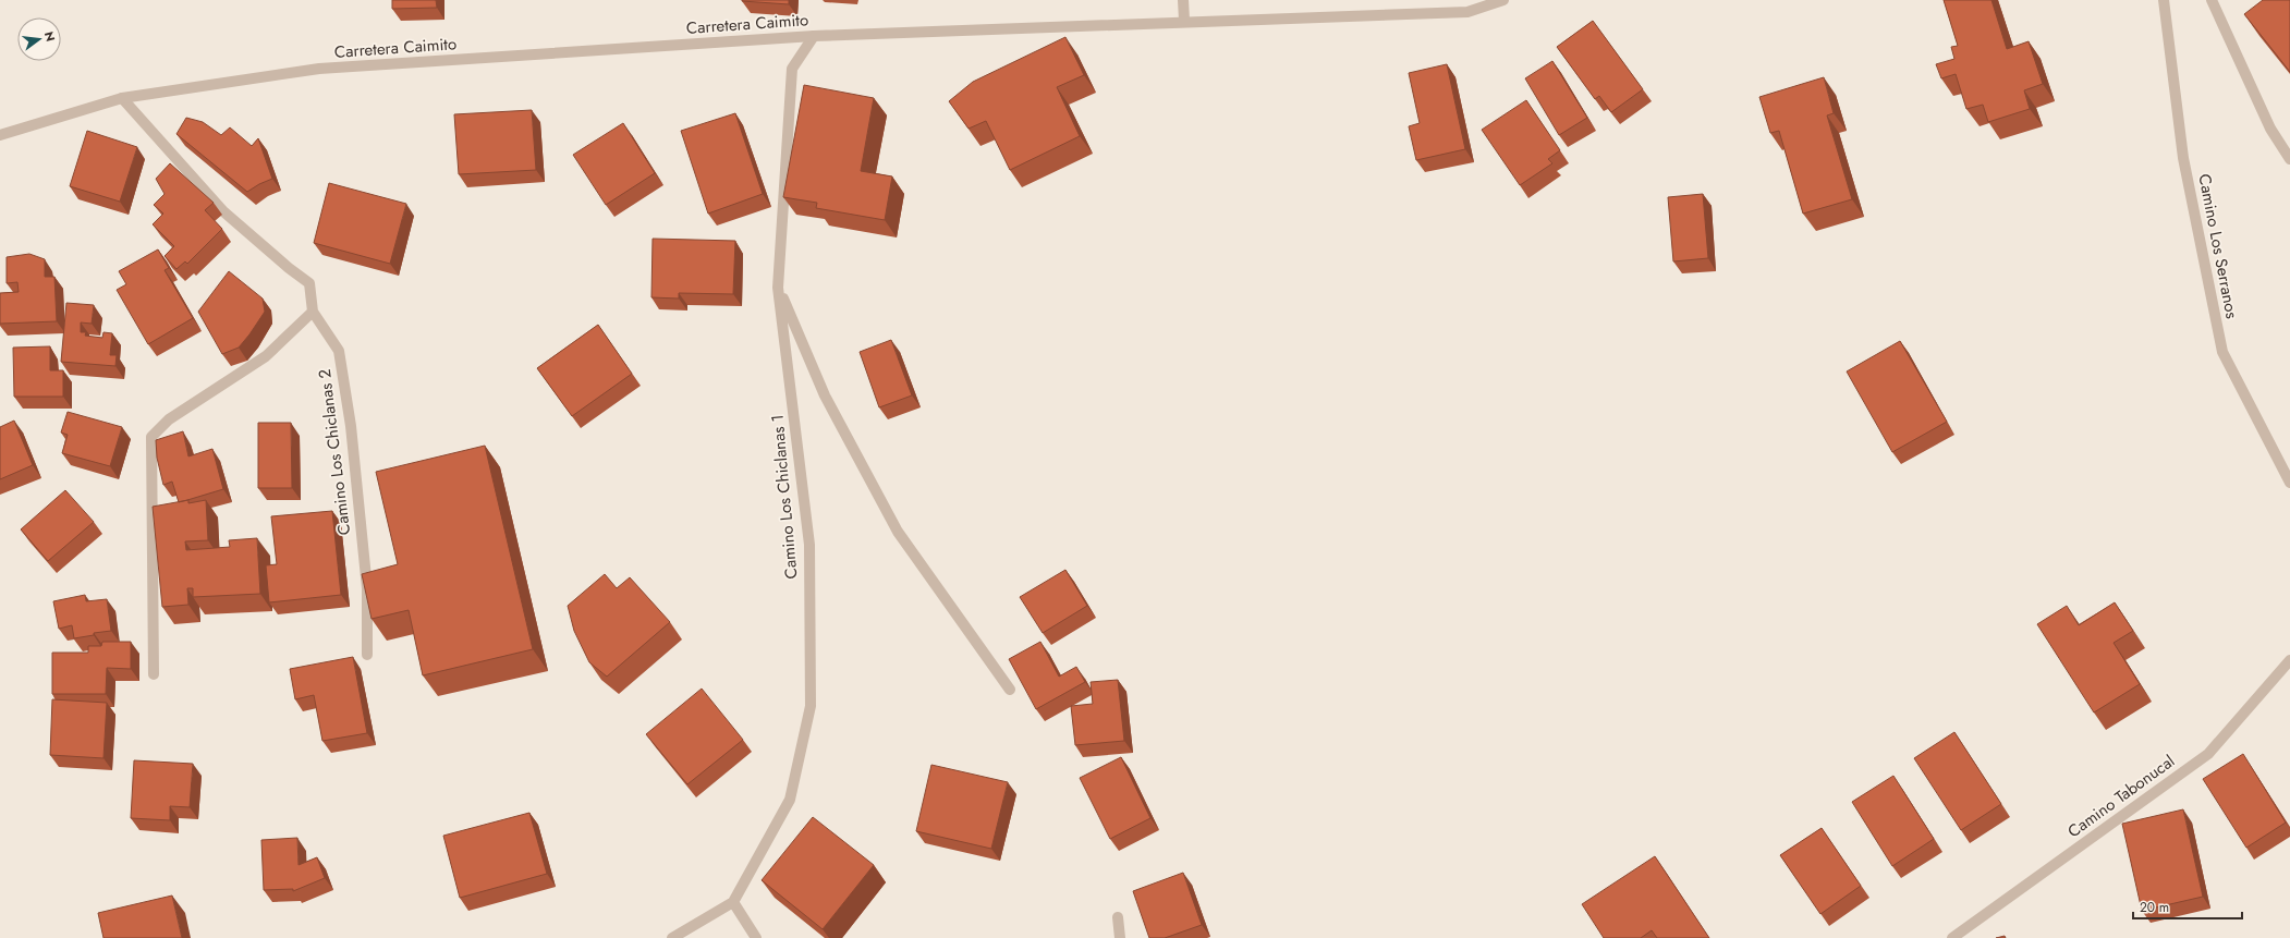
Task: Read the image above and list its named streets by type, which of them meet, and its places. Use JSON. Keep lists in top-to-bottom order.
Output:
{
  "streets": {
    "street": [
      "Carretera Caimito",
      "Camino Los Serranos",
      "Camino Los Chiclanas 2",
      "Camino Los Chiclanas 1",
      "Camino Tabonucal"
    ]
  },
  "crossings": [
    ["Carretera Caimito", "Camino Los Chiclanas 2"],
    ["Carretera Caimito", "Camino Los Chiclanas 1"]
  ],
  "scale_bar": "20 m",
  "north": "right"
}
